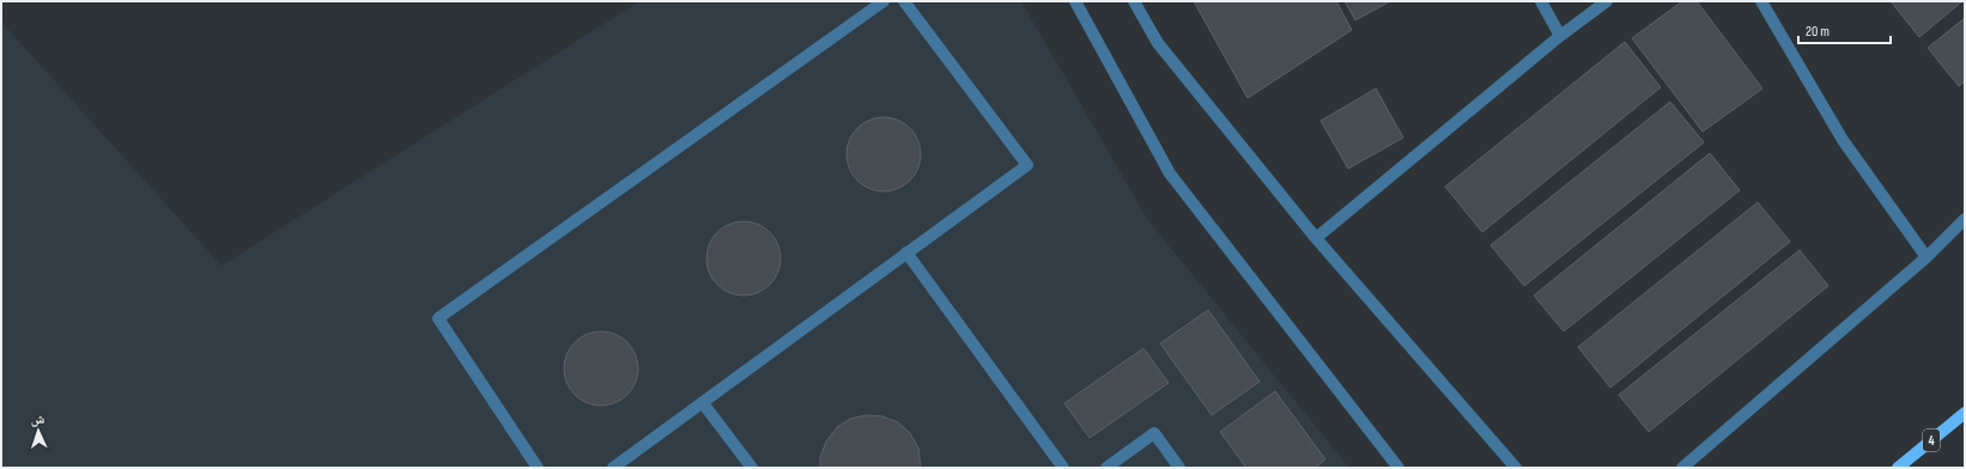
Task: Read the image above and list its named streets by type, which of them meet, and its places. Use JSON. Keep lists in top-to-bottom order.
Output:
{
  "streets": {
    "main road": ["4"]
  },
  "scale_bar": "20 m",
  "north": "top"
}
